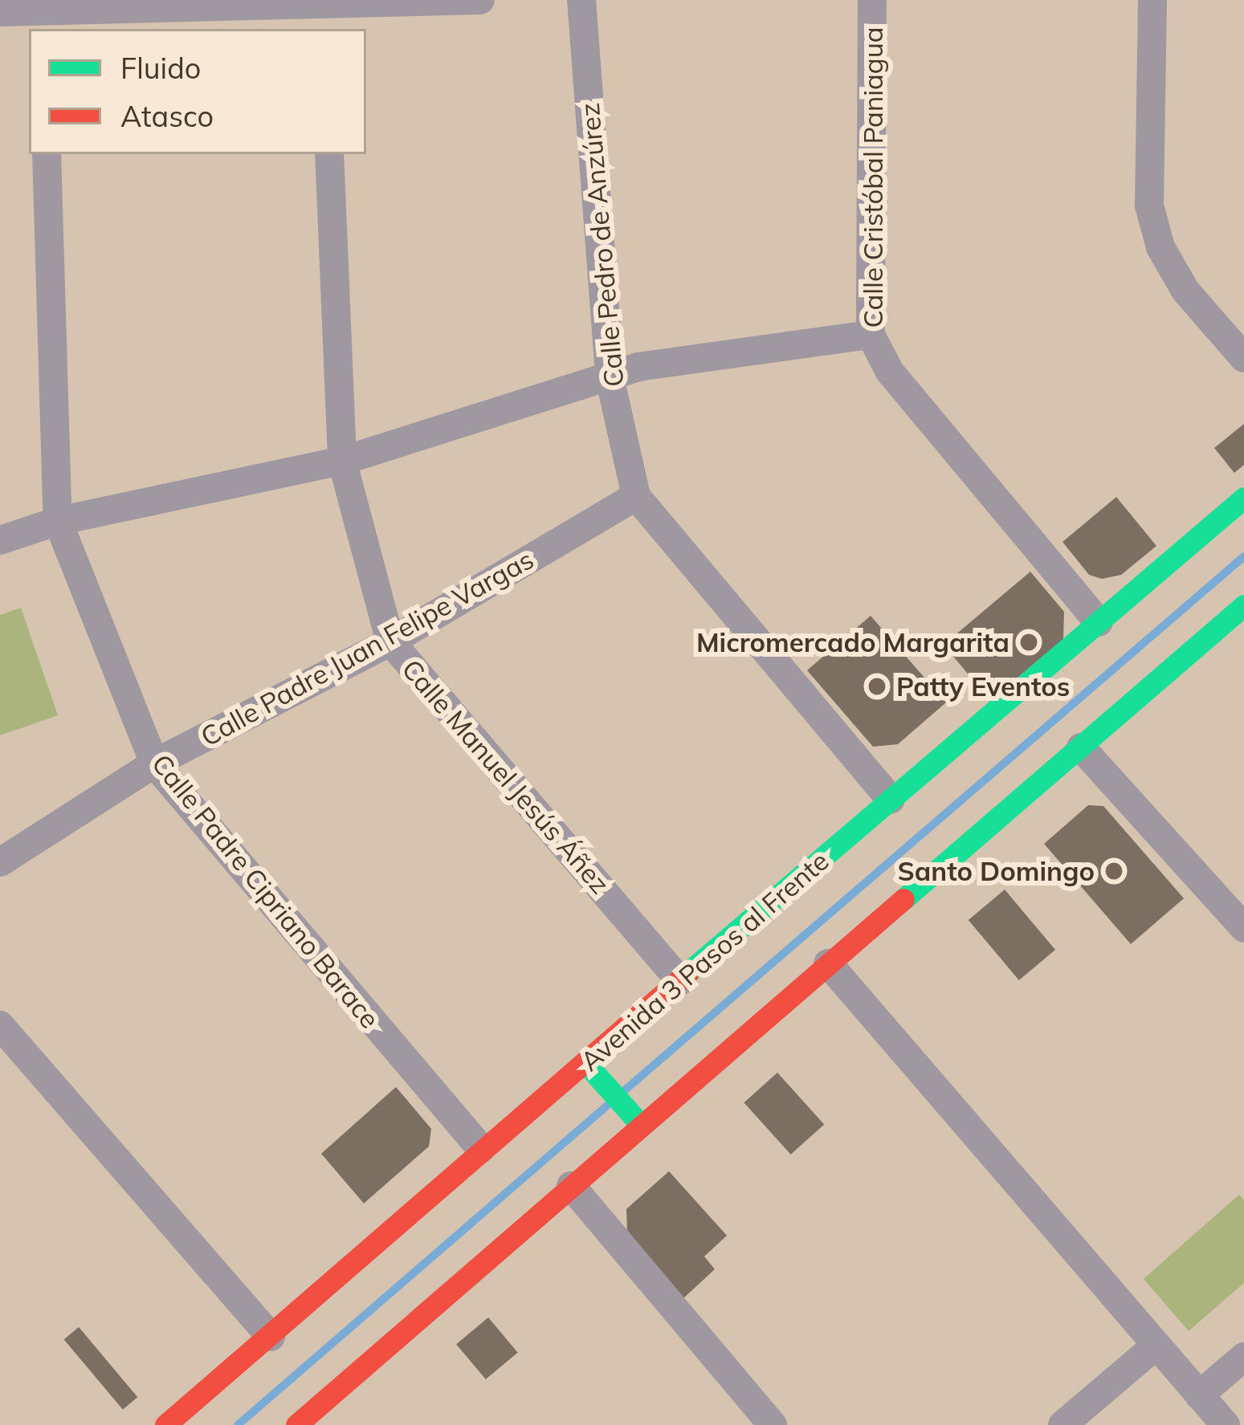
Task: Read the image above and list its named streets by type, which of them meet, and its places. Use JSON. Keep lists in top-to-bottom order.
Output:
{
  "streets": {
    "main road": ["Avenida 3 Pasos al Frente"],
    "street": [
      "Calle Cristóbal Paniagua",
      "Calle Pedro de Anzúrez",
      "Calle Padre Juan Felipe Vargas",
      "Calle Manuel Jesús Áñez",
      "Calle Padre Cipriano Barace"
    ]
  },
  "crossings": [
    ["Calle Cristóbal Paniagua", "Avenida 3 Pasos al Frente"],
    ["Calle Pedro de Anzúrez", "Calle Padre Juan Felipe Vargas"],
    ["Calle Pedro de Anzúrez", "Avenida 3 Pasos al Frente"],
    ["Calle Padre Juan Felipe Vargas", "Calle Manuel Jesús Áñez"],
    ["Calle Padre Juan Felipe Vargas", "Calle Padre Cipriano Barace"],
    ["Calle Manuel Jesús Áñez", "Avenida 3 Pasos al Frente"],
    ["Calle Padre Cipriano Barace", "Avenida 3 Pasos al Frente"]
  ],
  "places": ["Micromercado Margarita", "Patty Eventos", "Santo Domingo"],
  "legend": ["Fluido", "Atasco"]
}
